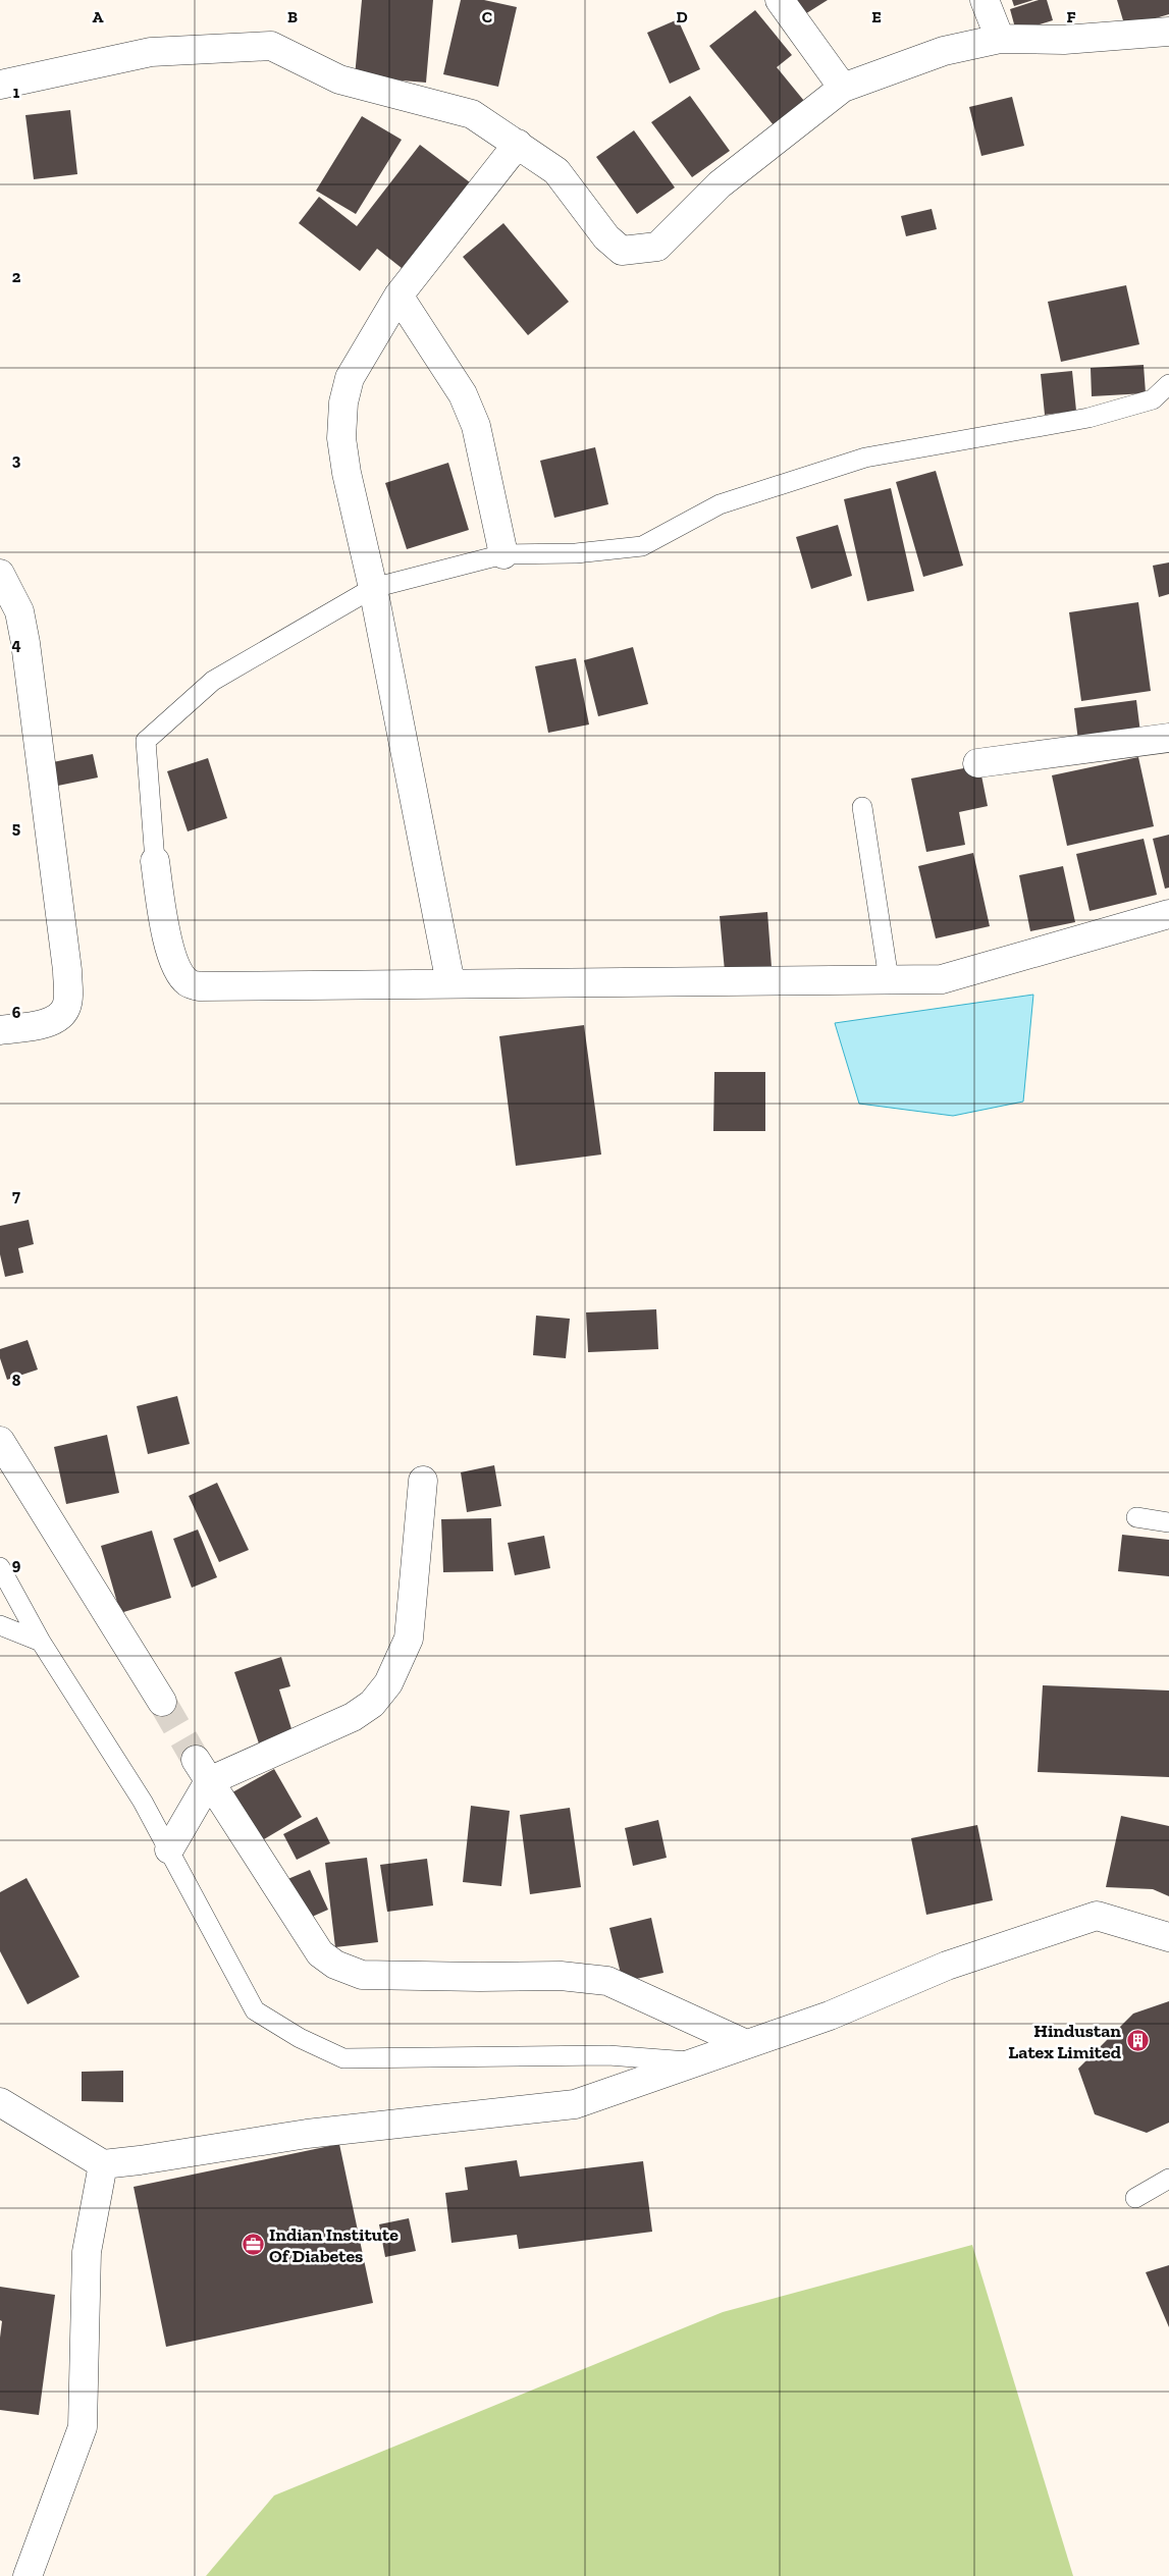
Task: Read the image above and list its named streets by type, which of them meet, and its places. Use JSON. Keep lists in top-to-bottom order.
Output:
{
  "places": {
    "building": ["Hindustan Latex Limited"],
    "office": ["Indian Institute Of Diabetes"]
  },
  "grid": {
    "columns": [
      "A",
      "B",
      "C",
      "D",
      "E",
      "F"
    ],
    "rows": [
      "1",
      "2",
      "3",
      "4",
      "5",
      "6",
      "7",
      "8",
      "9"
    ]
  }
}
